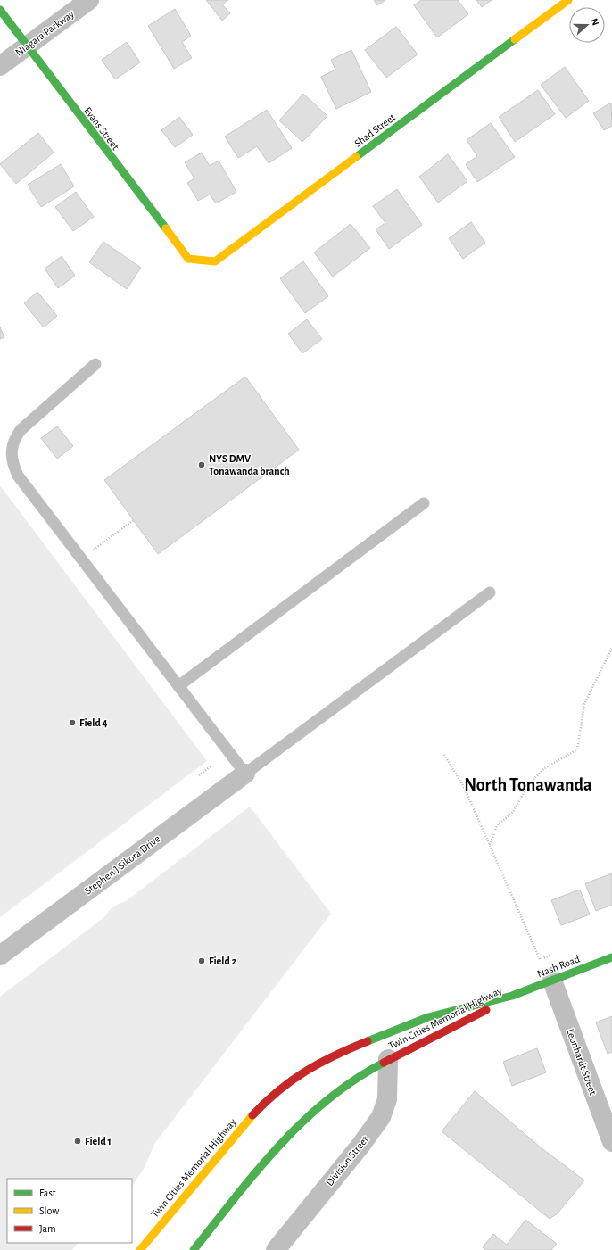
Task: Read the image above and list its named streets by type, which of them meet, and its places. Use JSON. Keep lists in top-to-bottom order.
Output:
{
  "streets": {
    "main road": [
      "Evans Street",
      "Shad Street",
      "Nash Road",
      "Twin Cities Memorial Highway"
    ],
    "street": [
      "Niagara Parkway",
      "Stephen J Sikora Drive",
      "Leonhardt Street",
      "Division Street"
    ]
  },
  "crossings": [
    ["Niagara Parkway", "Evans Street"],
    ["Evans Street", "Shad Street"],
    ["Nash Road", "Twin Cities Memorial Highway"],
    ["Nash Road", "Leonhardt Street"],
    ["Twin Cities Memorial Highway", "Division Street"]
  ],
  "districts": ["North Tonawanda"],
  "places": [
    "NYS DMV Tonawanda branch",
    "Field 4",
    "Field 2",
    "Field 1"
  ],
  "legend": ["Fast", "Slow", "Jam"],
  "north": "right"
}
